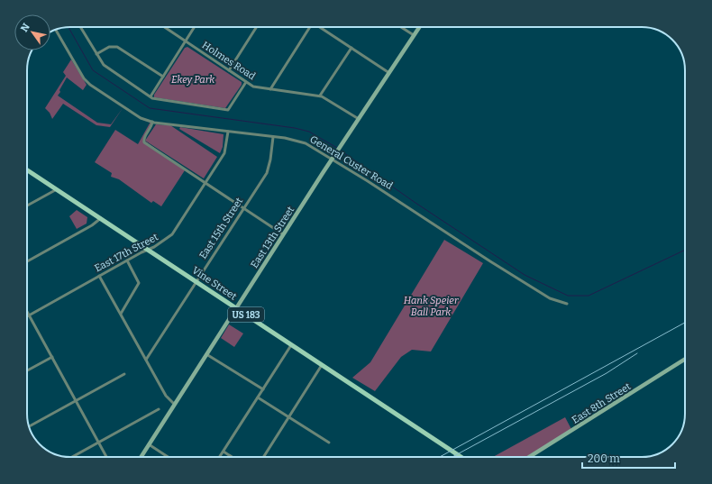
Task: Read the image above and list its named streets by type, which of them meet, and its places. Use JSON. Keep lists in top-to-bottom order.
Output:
{
  "streets": {
    "main road": ["Vine Street", "US 183"],
    "street": [
      "Holmes Road",
      "General Custer Road",
      "East 15th Street",
      "East 13th Street",
      "East 17th Street",
      "East 8th Street"
    ]
  },
  "crossings": [
    ["Holmes Road", "East 13th Street"],
    ["General Custer Road", "East 15th Street"],
    ["General Custer Road", "East 13th Street"],
    ["General Custer Road", "East 17th Street"],
    ["East 15th Street", "Vine Street"],
    ["East 13th Street", "Vine Street"],
    ["East 17th Street", "Vine Street"]
  ],
  "parks": ["Ekey Park", "Hank Speier Ball Park"],
  "scale_bar": "200 m",
  "north": "top left"
}
